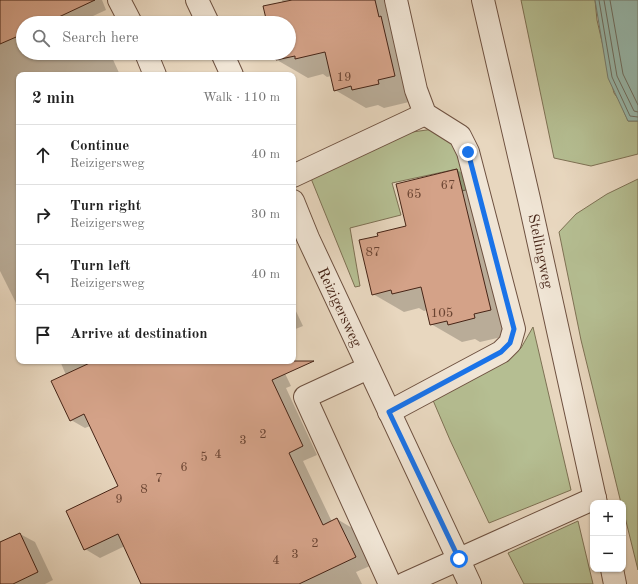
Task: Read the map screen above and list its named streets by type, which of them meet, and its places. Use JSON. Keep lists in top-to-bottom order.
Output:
{
  "streets": {
    "street": ["Stellingweg", "Reizigersweg"]
  },
  "house_numbers": [
    "19",
    "67",
    "65",
    "87",
    "105",
    "2",
    "3",
    "4",
    "5",
    "6",
    "7",
    "8",
    "9",
    "2",
    "3",
    "4"
  ],
  "page": {
    "search": "Search here",
    "heading": ["2 min", "Walk · 110 m"],
    "list": [
      ["Continue", "Reizigersweg", "40 m"],
      ["Turn right", "Reizigersweg", "30 m"],
      ["Turn left", "Reizigersweg", "40 m"],
      "Arrive at destination"
    ],
    "map_buttons": ["+", "−"]
  }
}
